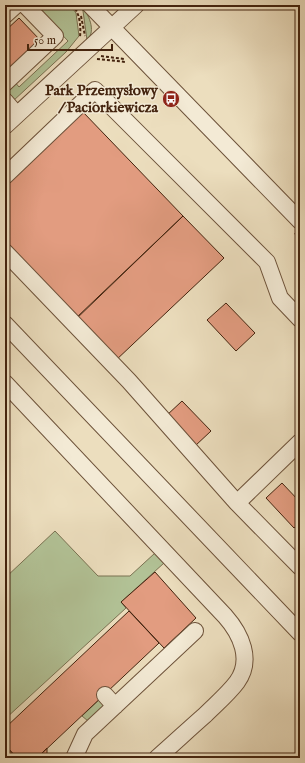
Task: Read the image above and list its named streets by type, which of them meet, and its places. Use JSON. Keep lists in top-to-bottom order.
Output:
{
  "places": {
    "bus stop": ["Park Przemysłowy / Paciorkiewicza"]
  },
  "scale_bar": "50 m"
}
